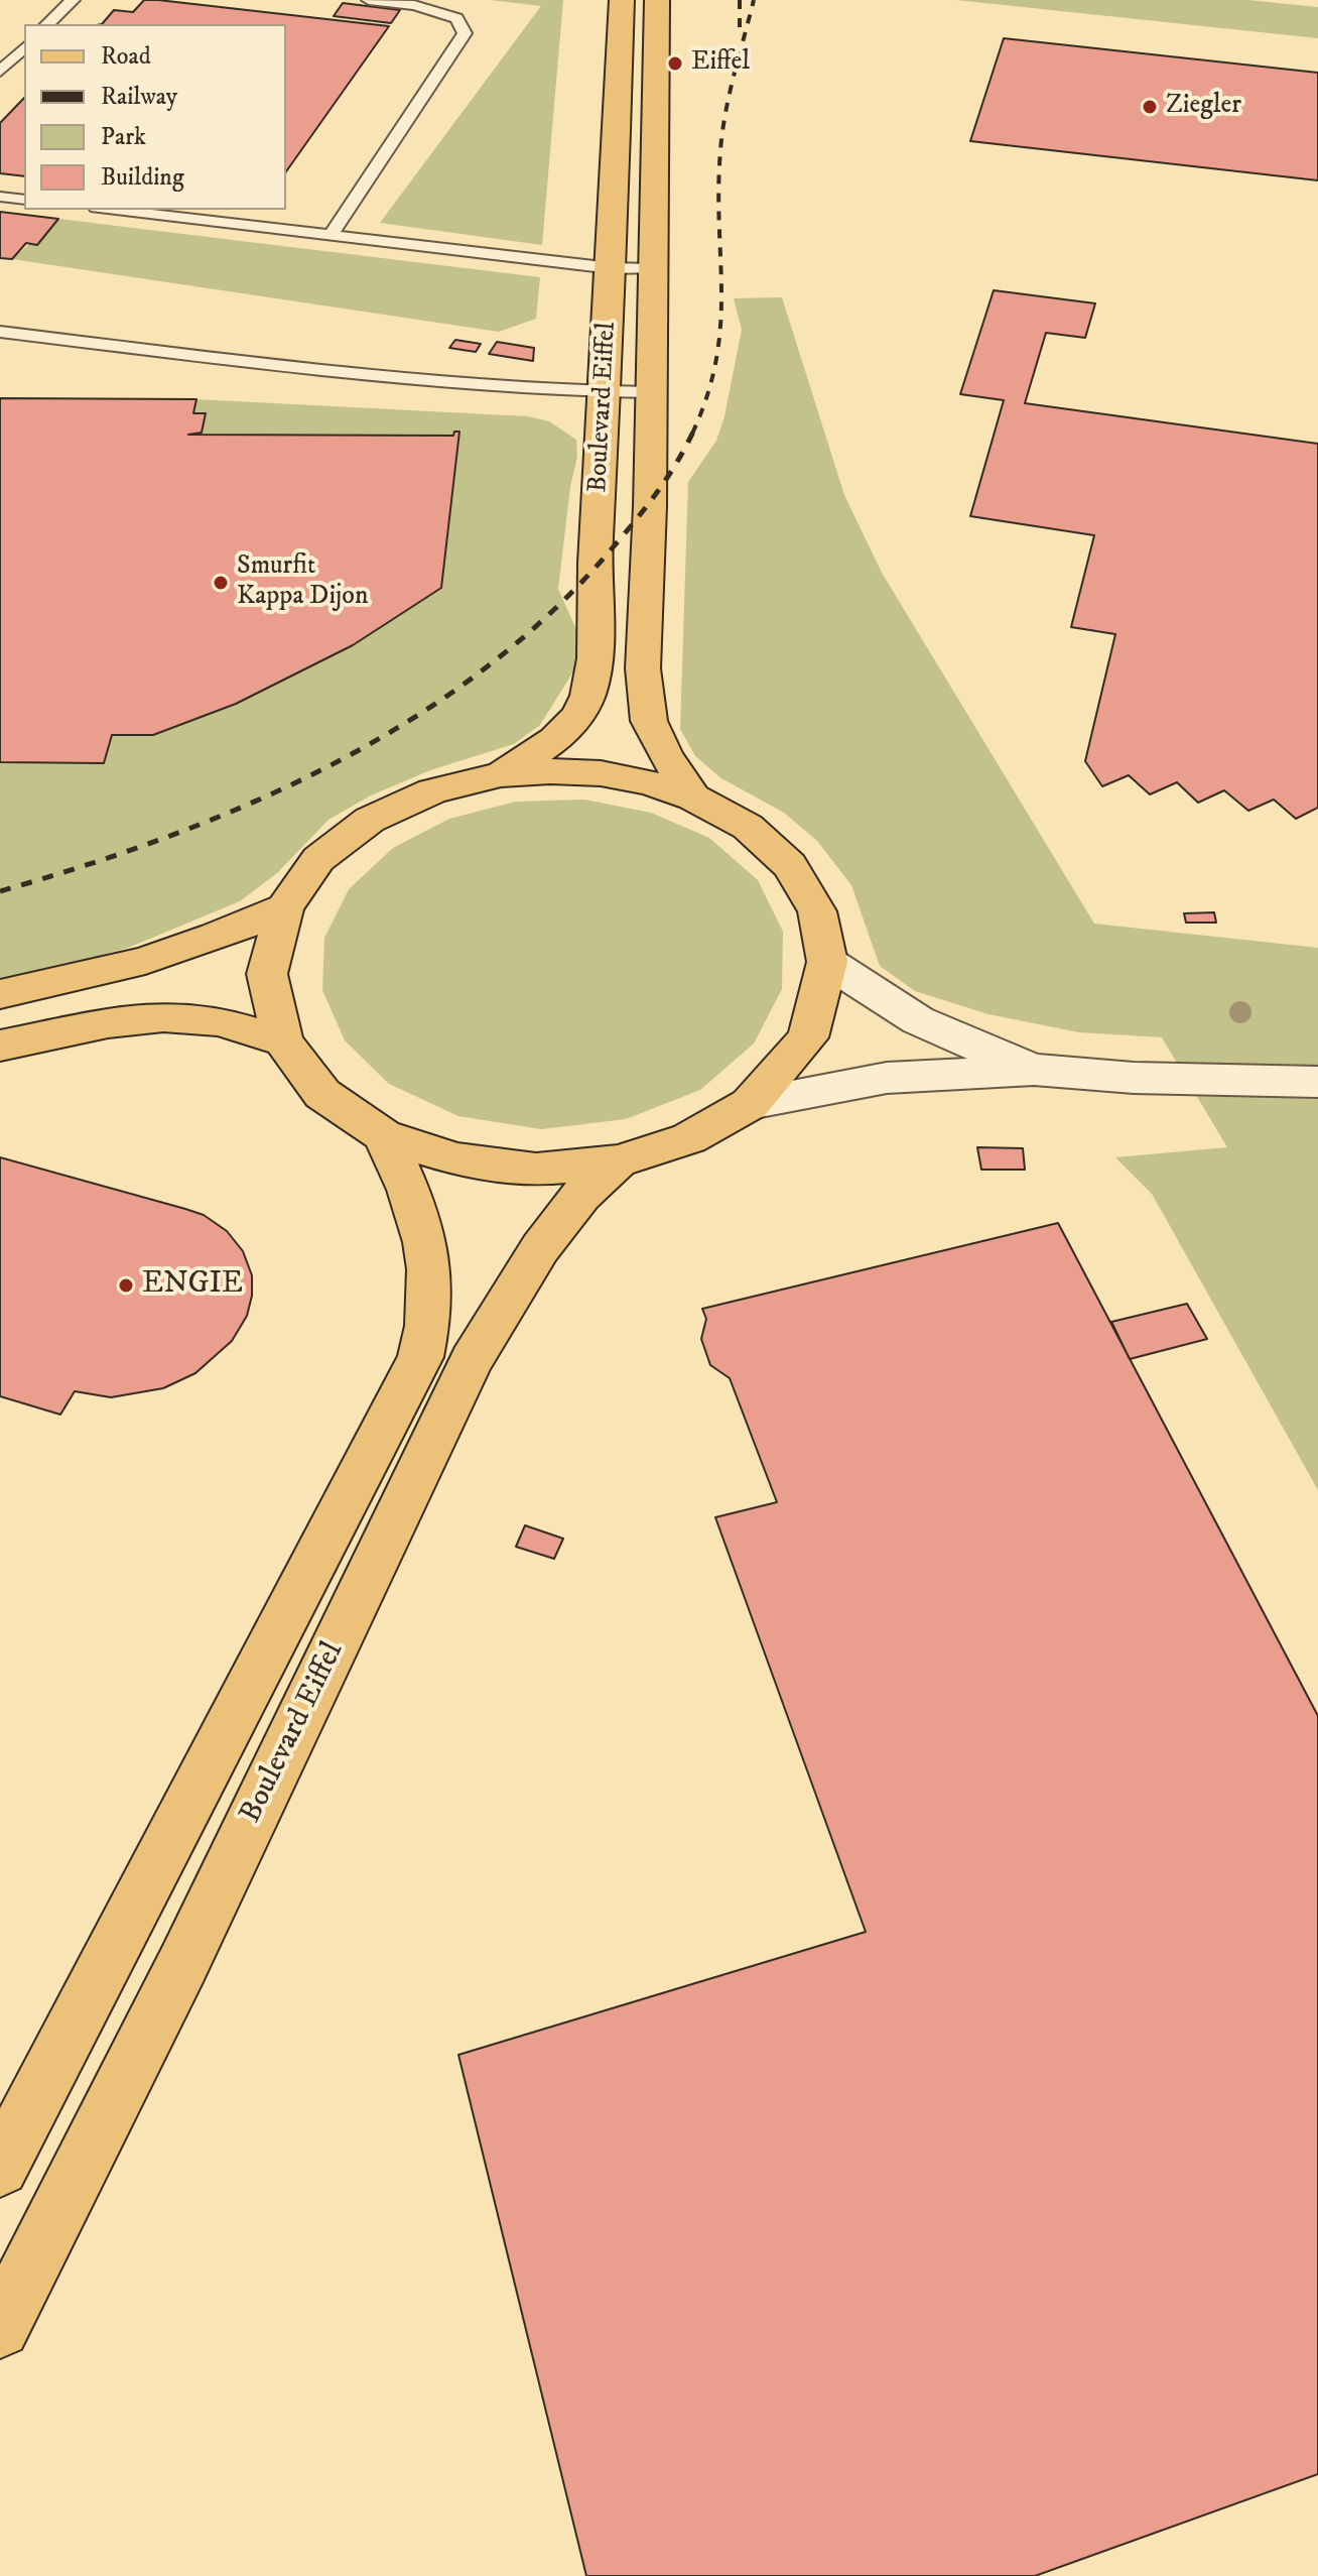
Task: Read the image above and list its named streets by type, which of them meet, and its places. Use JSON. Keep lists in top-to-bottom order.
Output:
{
  "streets": {
    "main road": ["Boulevard Eiffel"]
  },
  "places": [
    "Eiffel",
    "Ziegler",
    "Smurfit Kappa Dijon",
    "ENGIE"
  ],
  "legend": [
    "Road",
    "Railway",
    "Park",
    "Building"
  ]
}
